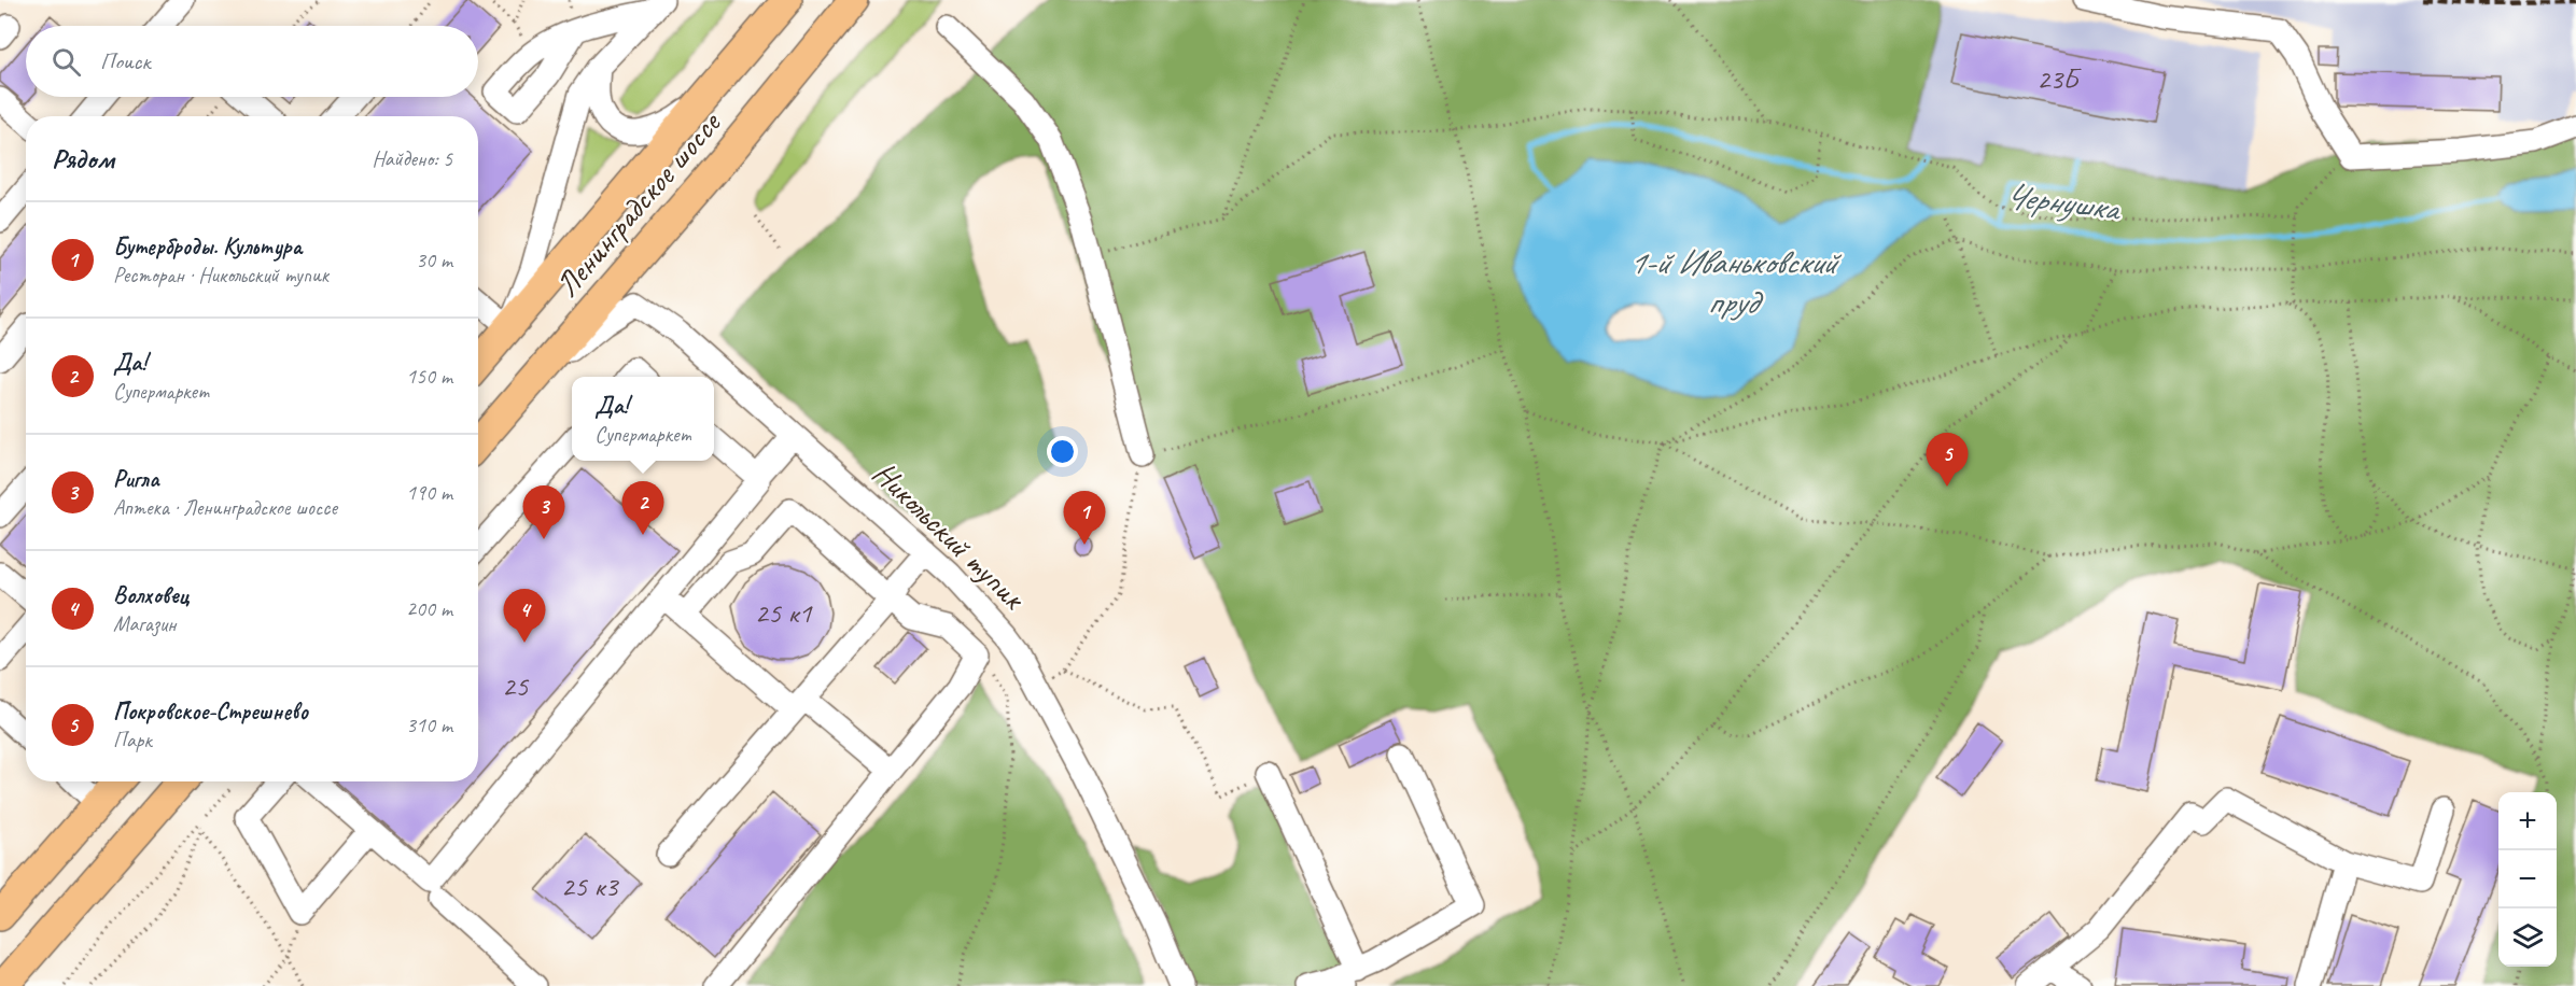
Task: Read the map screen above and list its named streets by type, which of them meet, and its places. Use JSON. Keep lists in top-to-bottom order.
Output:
{
  "streets": {
    "main road": ["Ленинградское шоссе"],
    "street": ["Никольский тупик"]
  },
  "crossings": [
    ["Ленинградское шоссе", "Никольский тупик"]
  ],
  "water": ["Чернушка", "1-й Иваньковский пруд"],
  "house_numbers": [
    "23Б",
    "25 к1",
    "25",
    "25 к3"
  ],
  "page": {
    "search": "Поиск",
    "heading": ["Рядом", "Найдено: 5"],
    "list": [
      {
        "mark": "1",
        "name": "Бутерброды. Культура",
        "note": "Ресторан · Никольский тупик",
        "value": "30 m"
      },
      {
        "mark": "2",
        "name": "Да!",
        "note": "Супермаркет",
        "value": "150 m"
      },
      {
        "mark": "3",
        "name": "Ригла",
        "note": "Аптека · Ленинградское шоссе",
        "value": "190 m"
      },
      {
        "mark": "4",
        "name": "Волховец",
        "note": "Магазин",
        "value": "200 m"
      },
      {
        "mark": "5",
        "name": "Покровское-Стрешнево",
        "note": "Парк",
        "value": "310 m"
      }
    ],
    "popup": ["Да!", "Супермаркет"],
    "pins": [
      "5",
      "2",
      "3",
      "1",
      "4"
    ],
    "map_buttons": ["+", "−"]
  }
}
